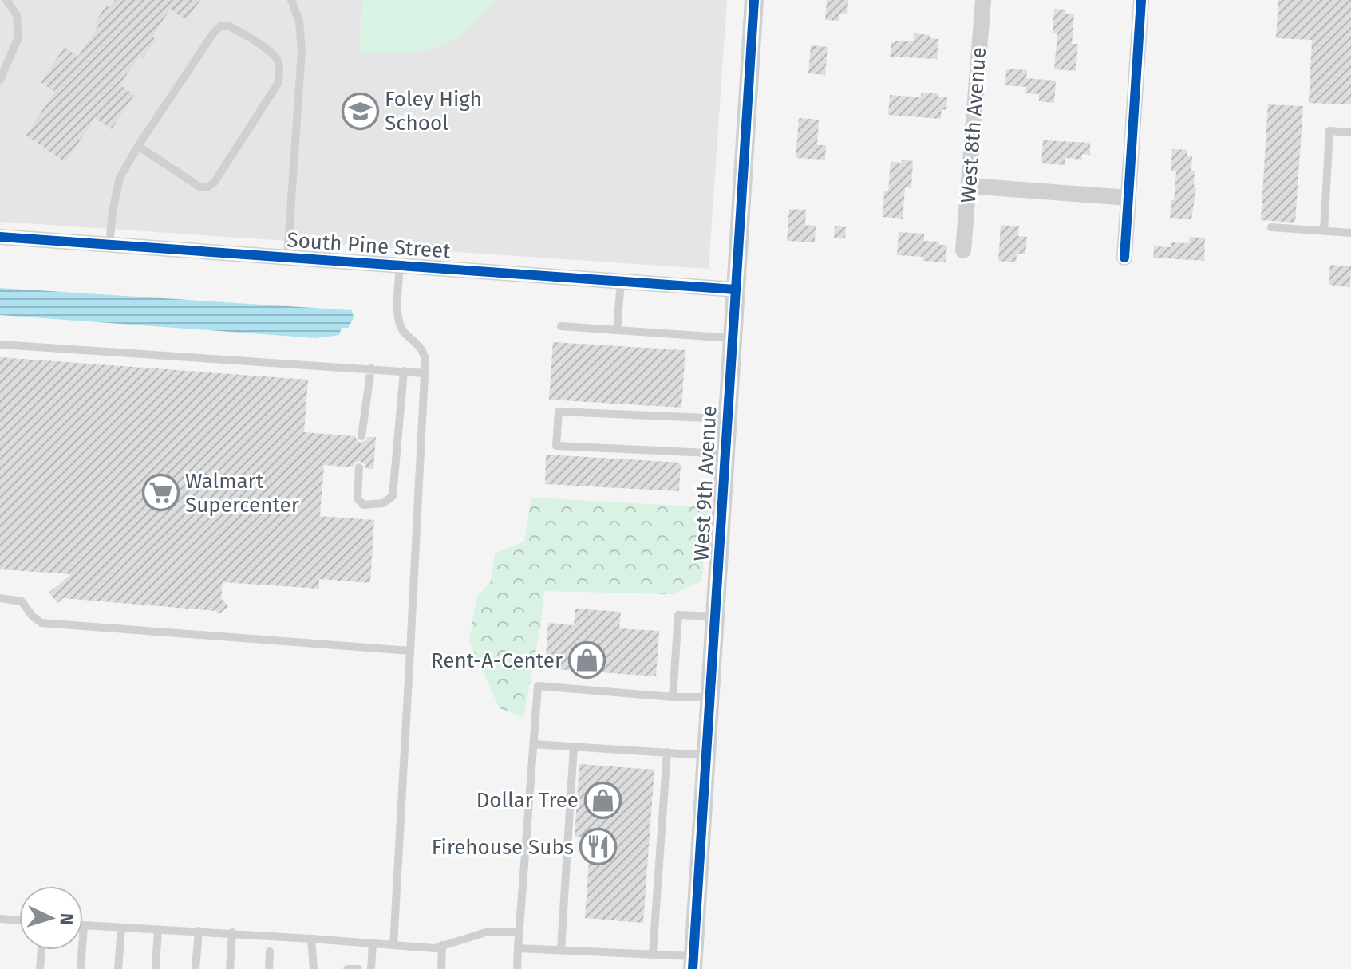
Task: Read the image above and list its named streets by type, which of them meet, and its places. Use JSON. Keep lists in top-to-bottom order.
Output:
{
  "streets": {
    "street": ["West 8th Avenue", "South Pine Street", "West 9th Avenue"]
  },
  "crossings": [
    ["South Pine Street", "West 9th Avenue"]
  ],
  "places": {
    "school or university": ["Foley High School"],
    "supermarket": ["Walmart Supercenter"],
    "shop": ["Rent-A-Center", "Dollar Tree"],
    "restaurant": ["Firehouse Subs"]
  },
  "north": "right"
}
